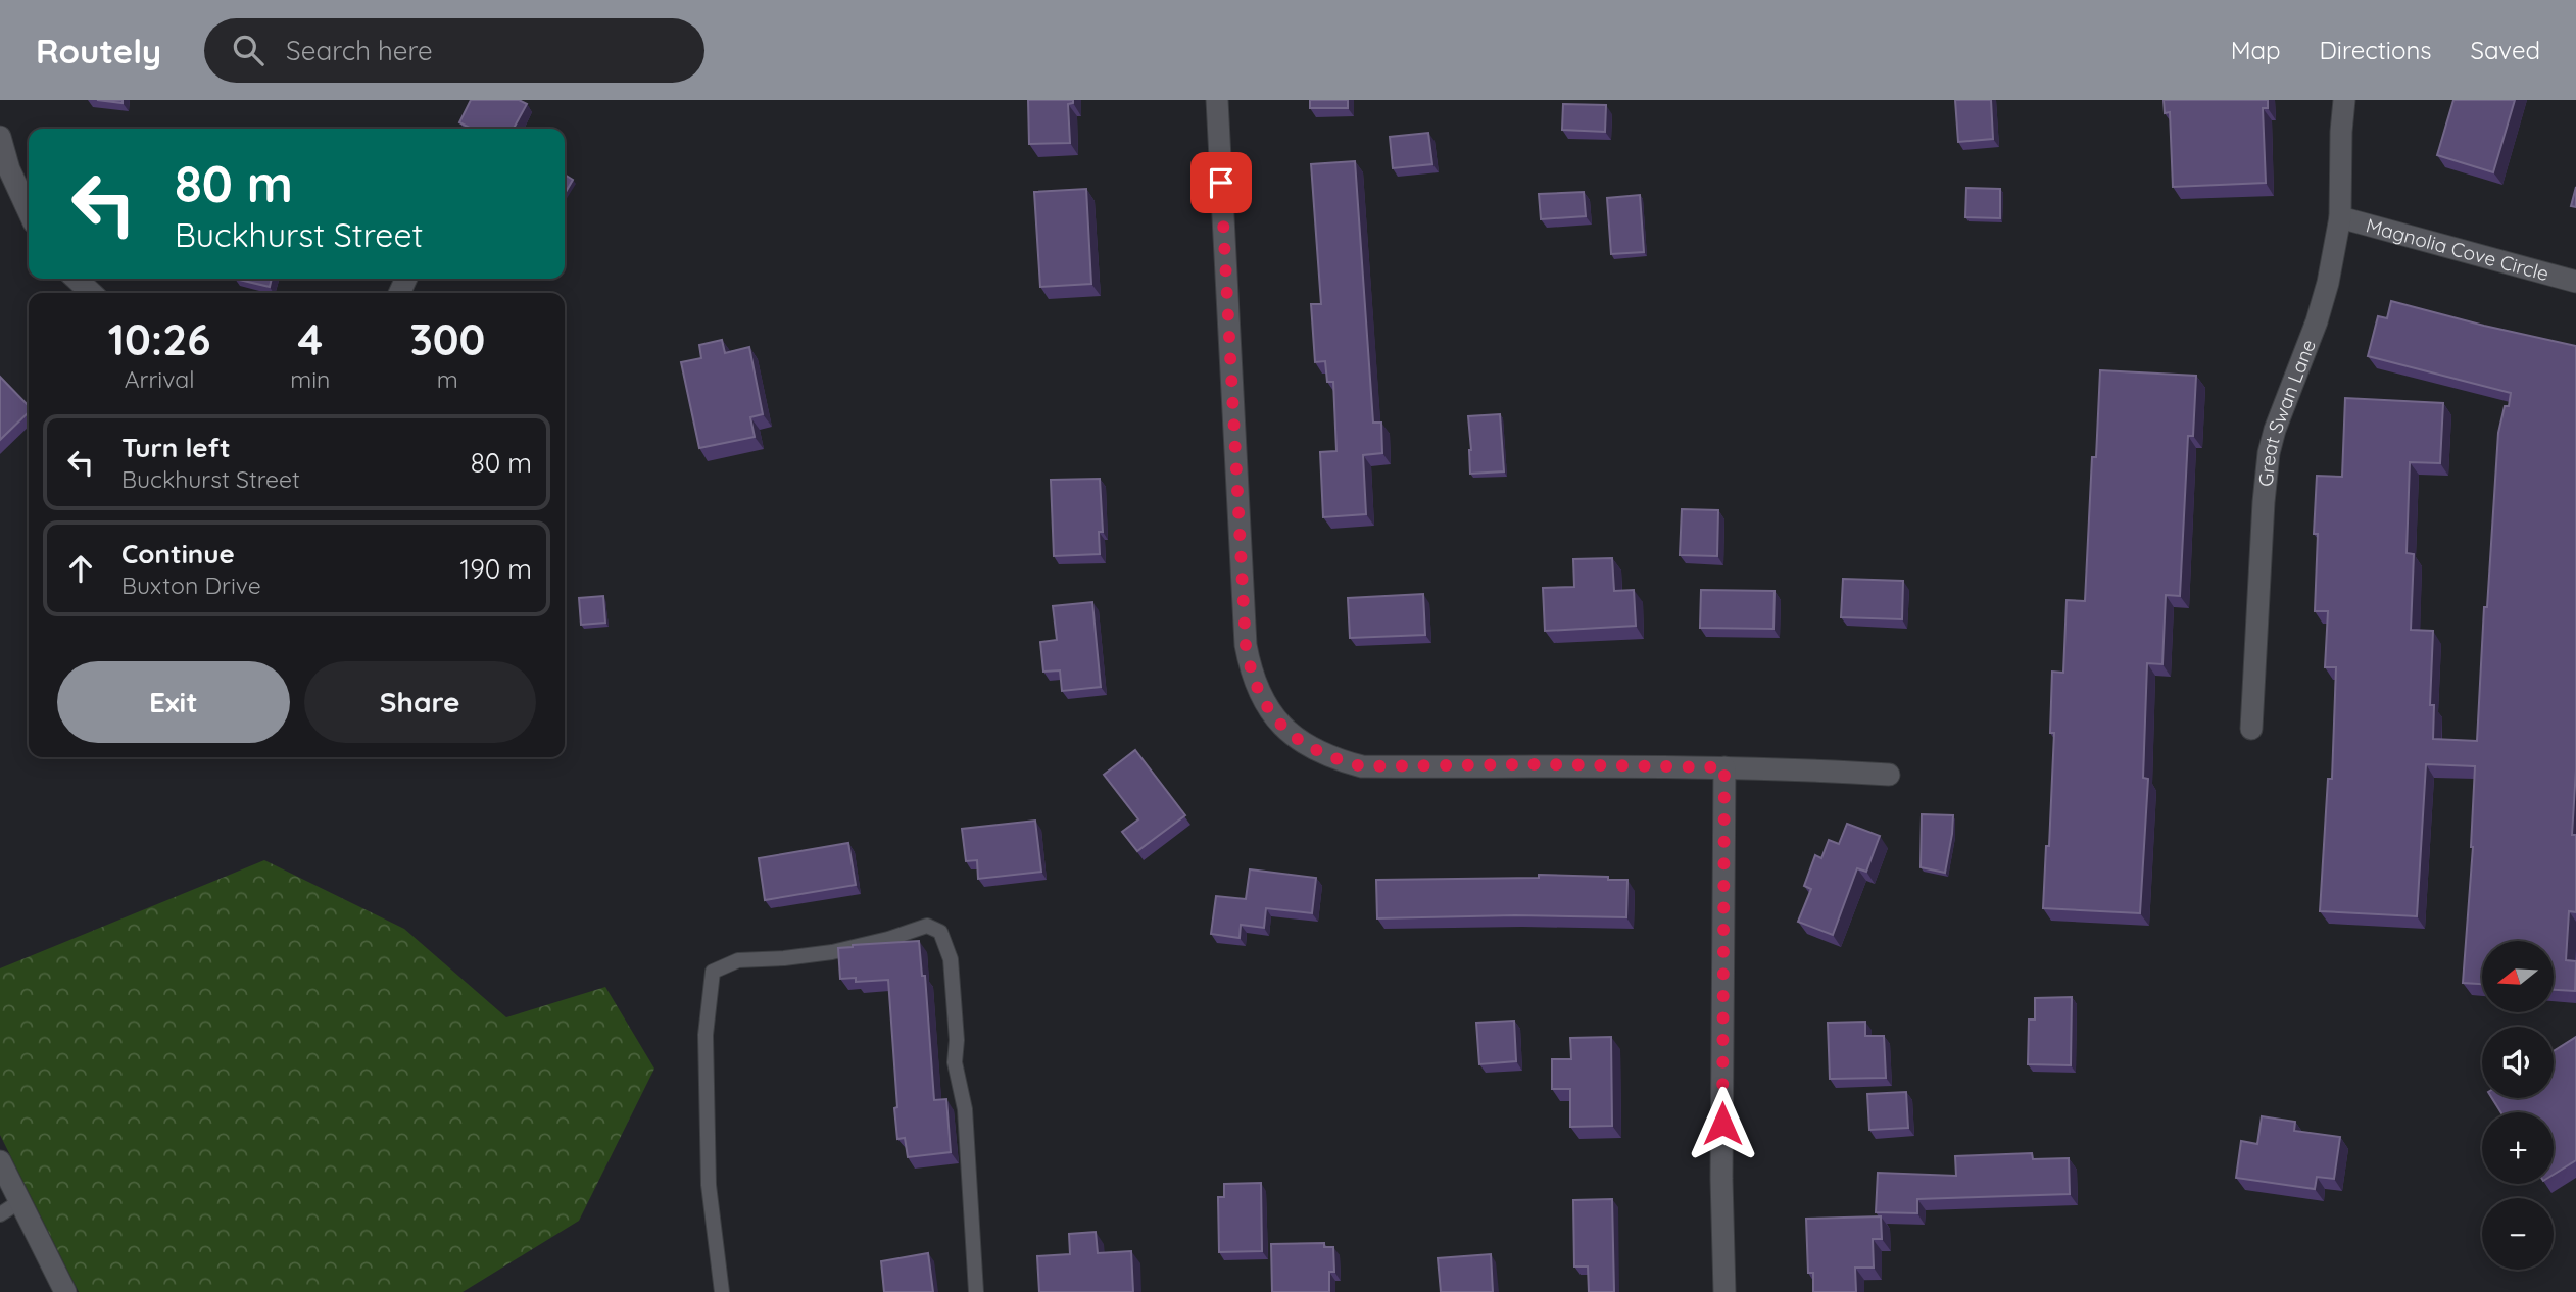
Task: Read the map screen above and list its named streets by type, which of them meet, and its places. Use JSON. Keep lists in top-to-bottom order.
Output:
{
  "streets": {
    "street": ["Magnolia Cove Circle", "Great Swan Lane"]
  },
  "crossings": [
    ["Magnolia Cove Circle", "Great Swan Lane"]
  ],
  "north": "left",
  "page": {
    "header": "Routely",
    "search": "Search here",
    "nav": ["Map", "Directions", "Saved"],
    "turn": ["80 m", "Buckhurst Street"],
    "eta": [
      "10:26",
      "Arrival",
      "4",
      "min",
      "300",
      "m"
    ],
    "list": [
      {
        "name": "Turn left",
        "note": "Buckhurst Street",
        "value": "80 m"
      },
      {
        "name": "Continue",
        "note": "Buxton Drive",
        "value": "190 m"
      }
    ],
    "buttons": ["Exit", "Share"],
    "map_buttons": ["+", "−"]
  }
}
